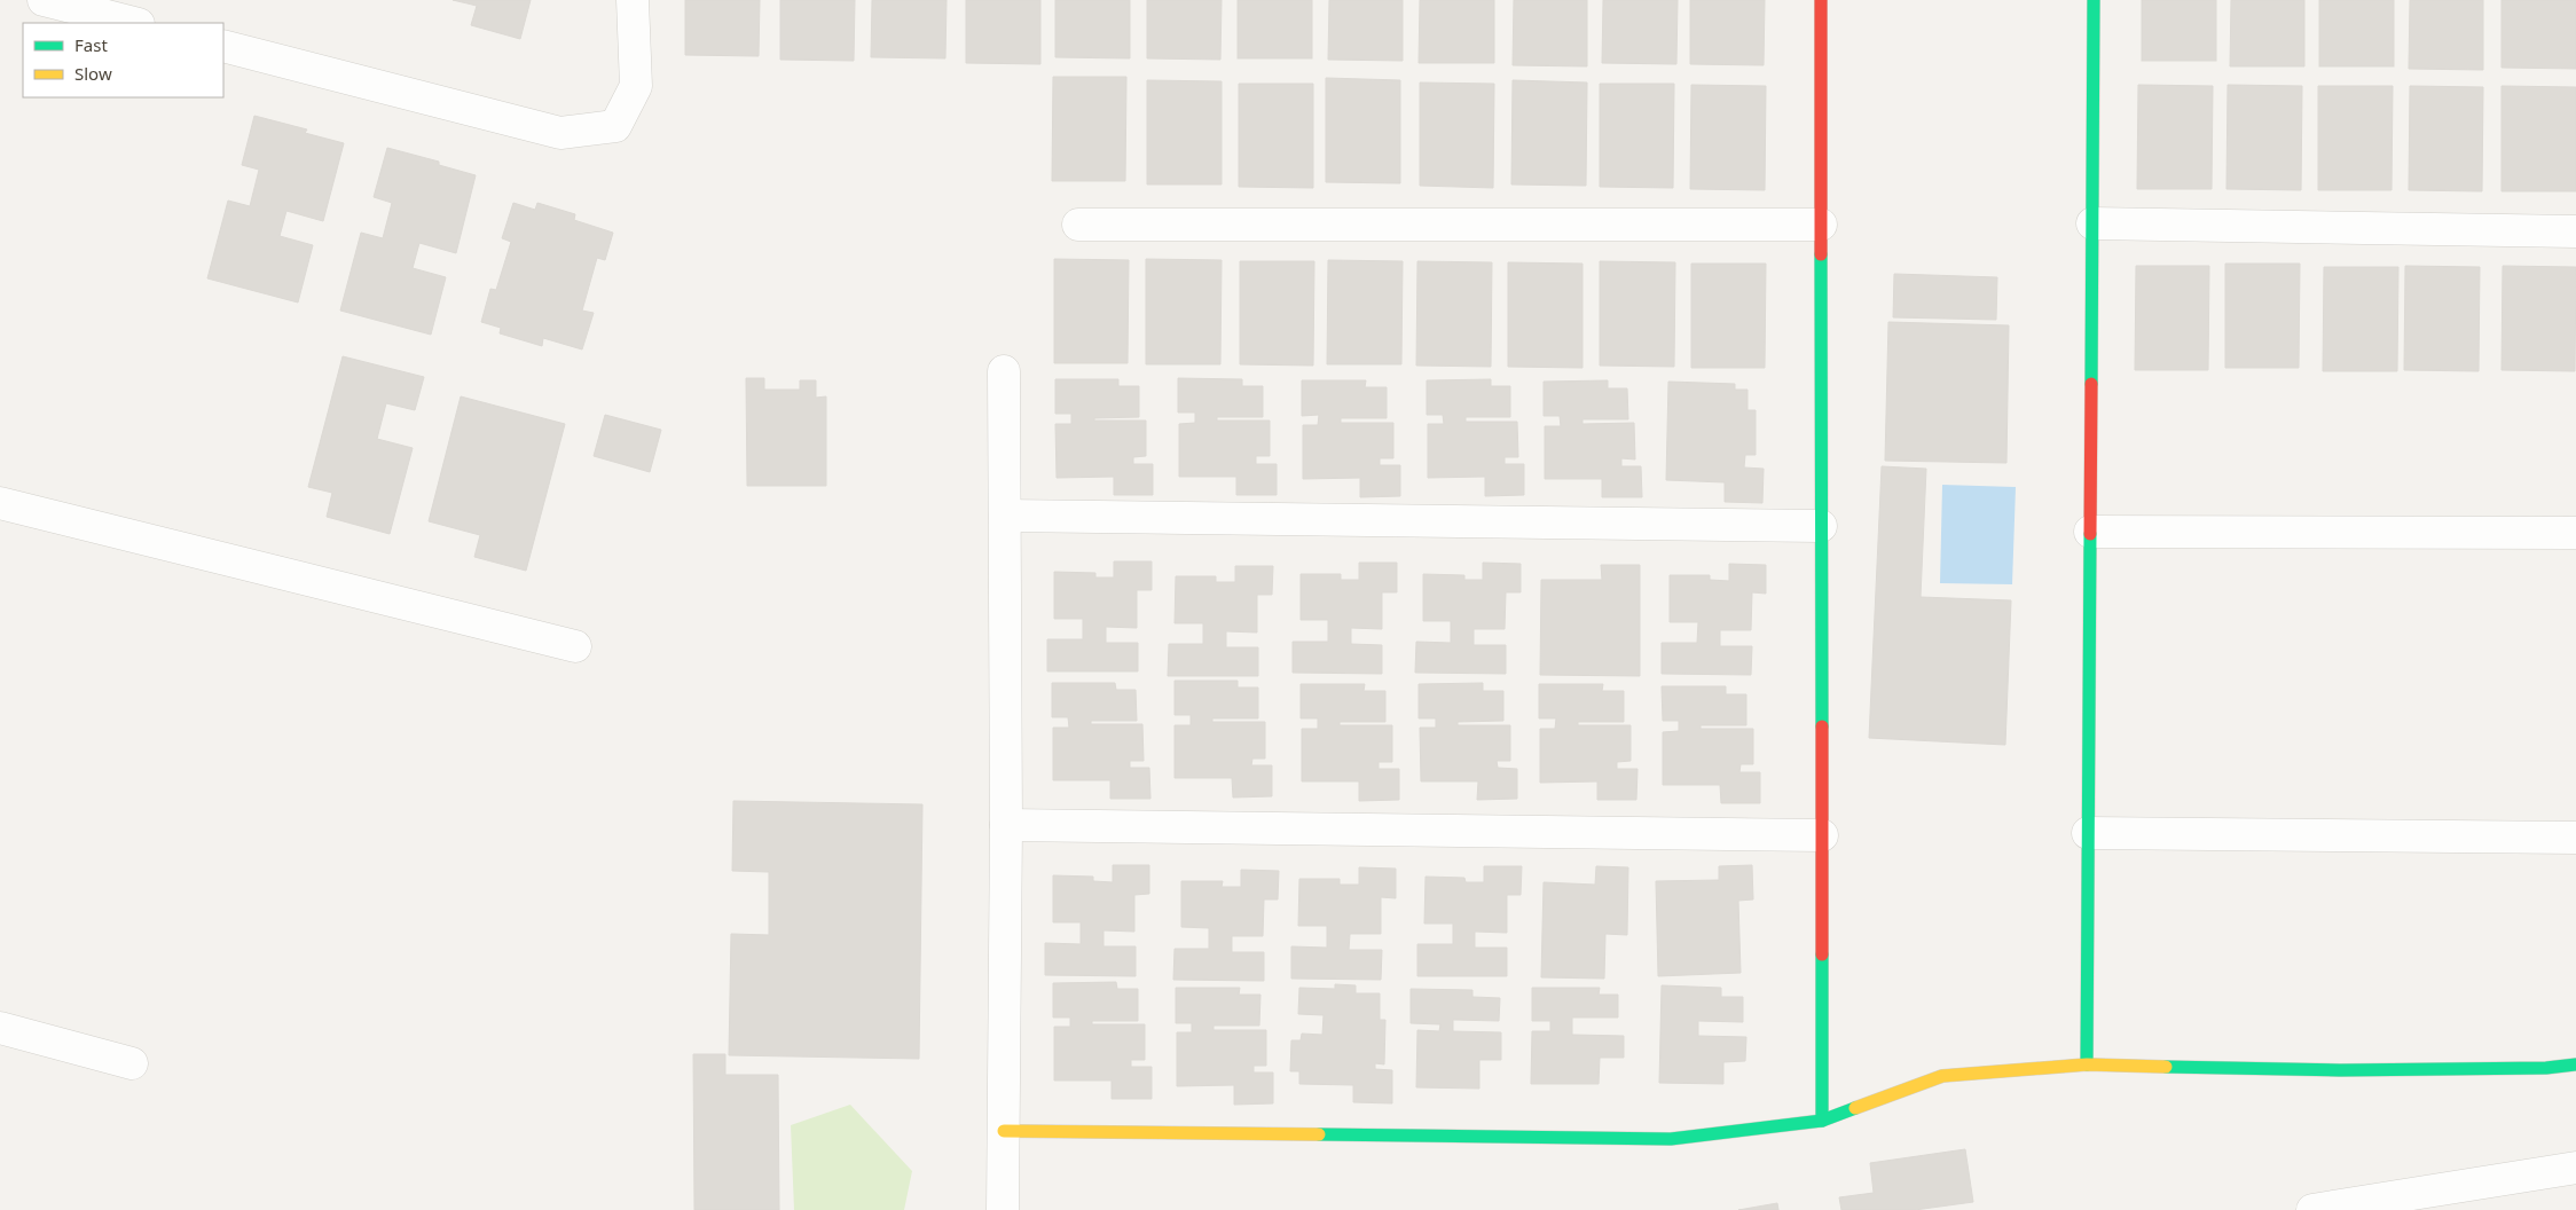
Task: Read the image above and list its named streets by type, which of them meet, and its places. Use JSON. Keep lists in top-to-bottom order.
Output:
{
  "legend": ["Fast", "Slow"]
}
